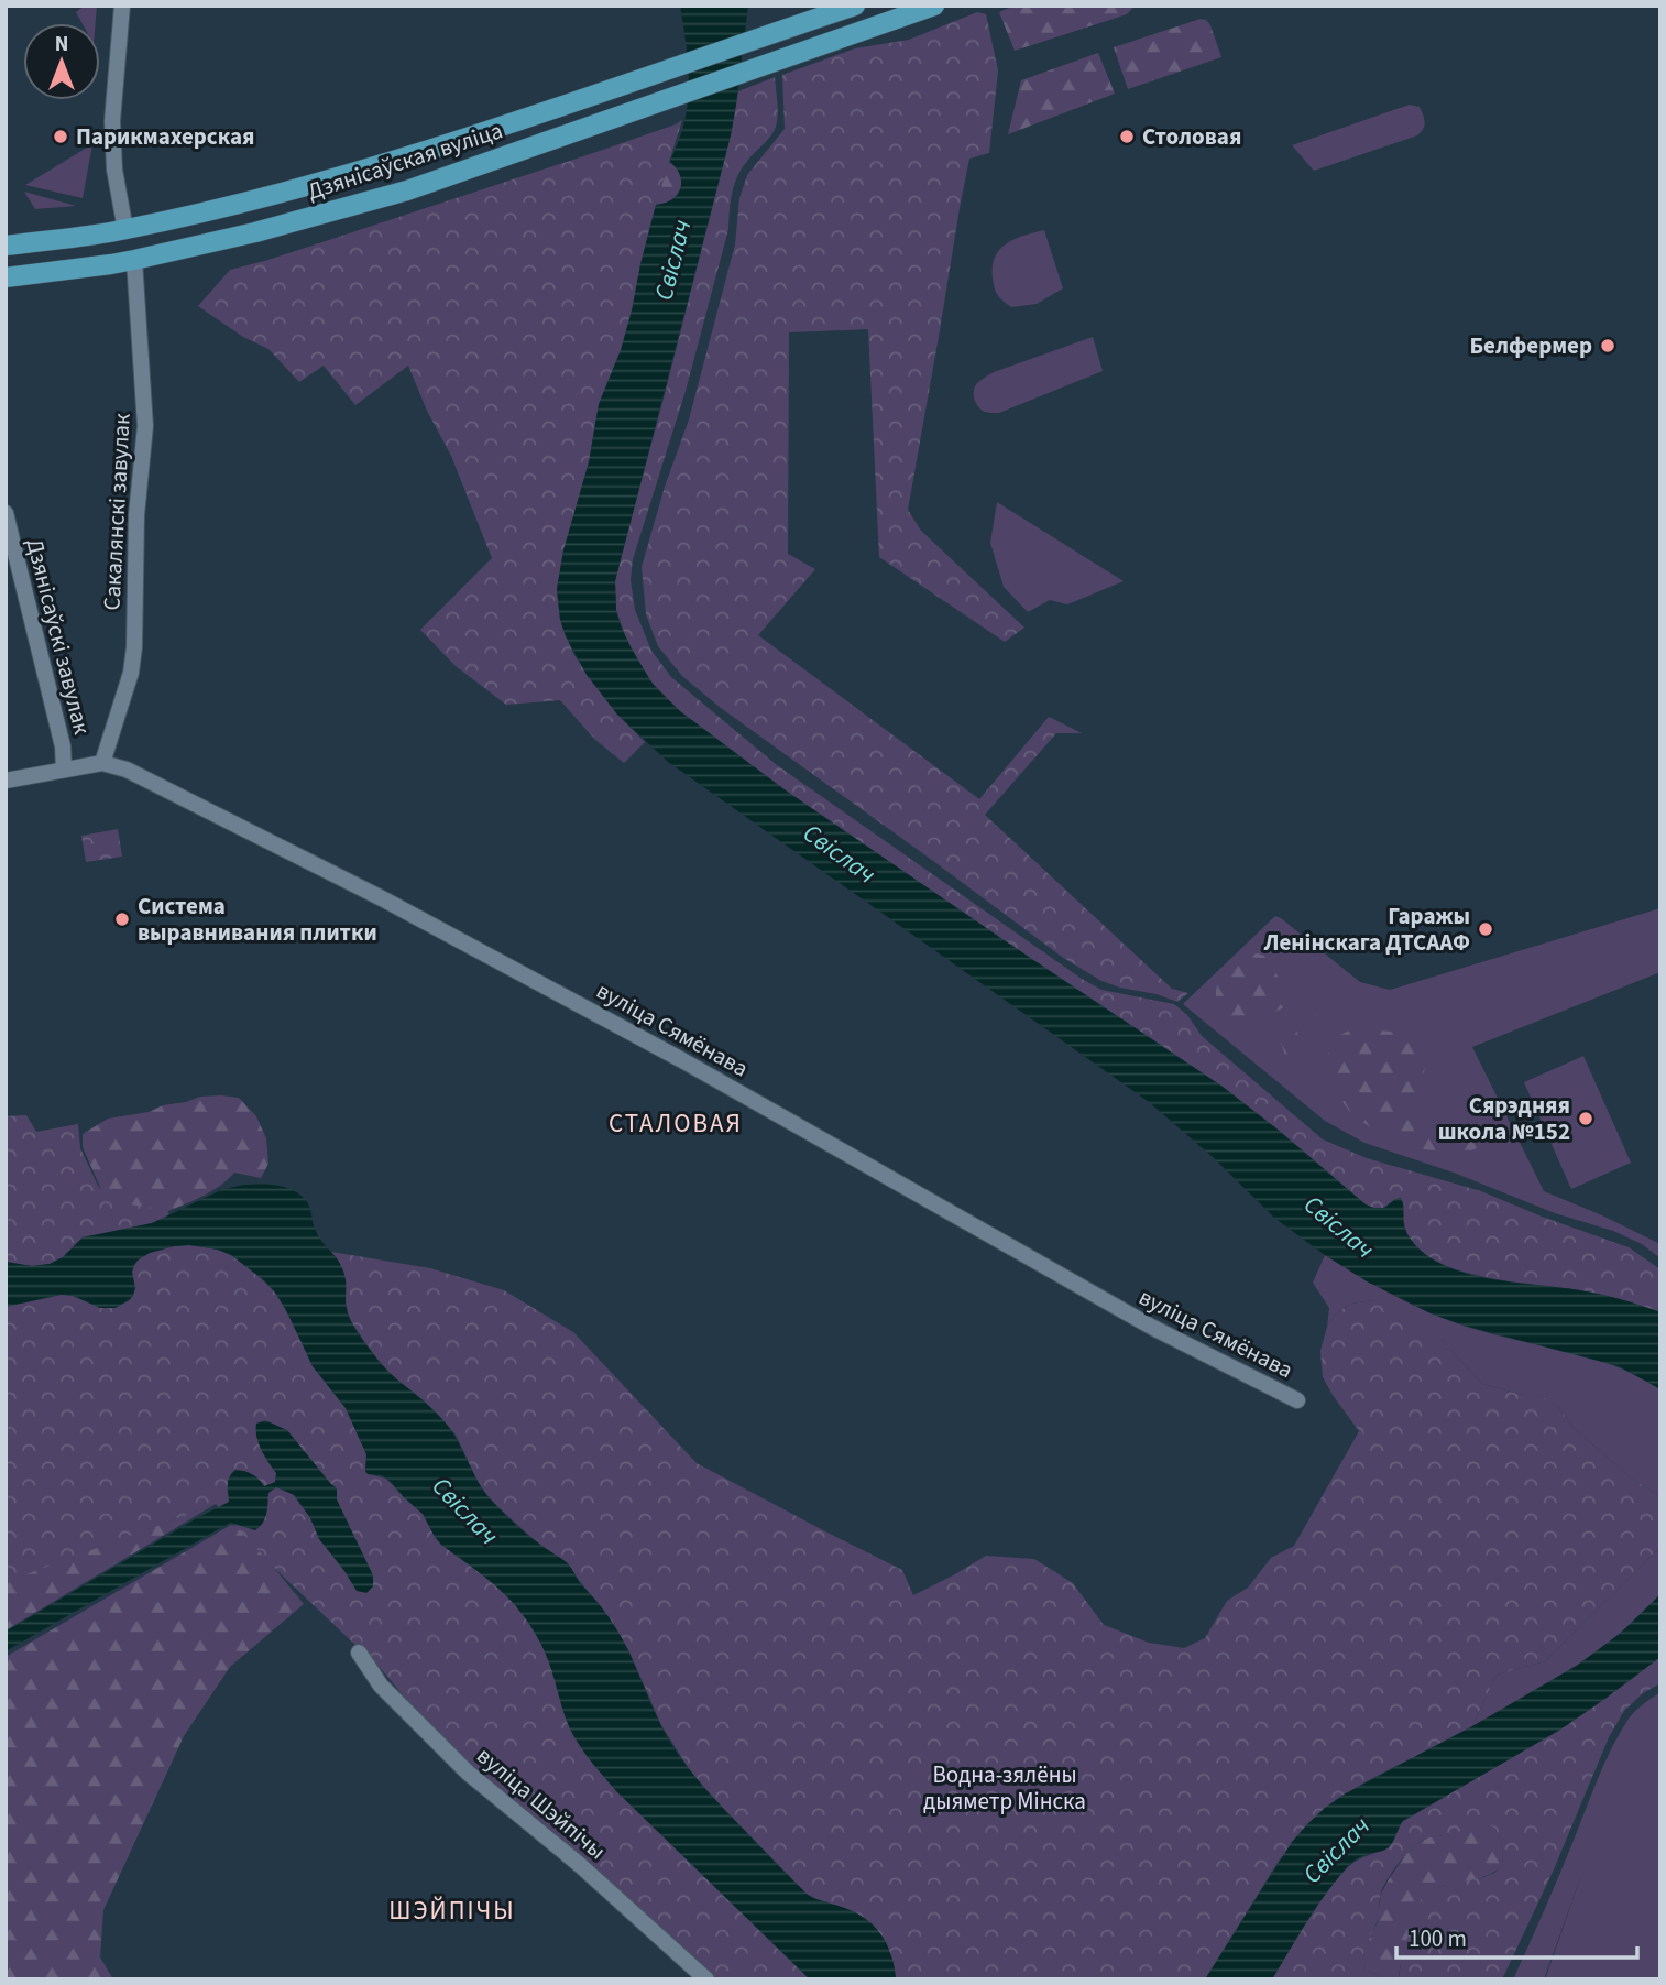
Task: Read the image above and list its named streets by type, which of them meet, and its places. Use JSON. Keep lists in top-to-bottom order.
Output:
{
  "streets": {
    "main road": ["Дзянісаўская вуліца"],
    "street": [
      "Сакалянскі завулак",
      "Дзянісаўскі завулак",
      "вуліца Сямёнава",
      "вуліца Шэйпічы"
    ]
  },
  "crossings": [
    ["Дзянісаўская вуліца", "Сакалянскі завулак"],
    ["Сакалянскі завулак", "вуліца Сямёнава"],
    ["Дзянісаўскі завулак", "вуліца Сямёнава"]
  ],
  "districts": ["СТАЛОВАЯ", "ШЭЙПІЧЫ"],
  "water": ["Свіслач"],
  "parks": ["Водна-зялёны дыяметр Мінска"],
  "places": [
    "Парикмахерская",
    "Столовая",
    "Белфермер",
    "Система выравнивания плитки",
    "Гаражы Ленінскага ДТСААФ",
    "Сярэдняя школа №152"
  ],
  "scale_bar": "100 m",
  "north": "top"
}
